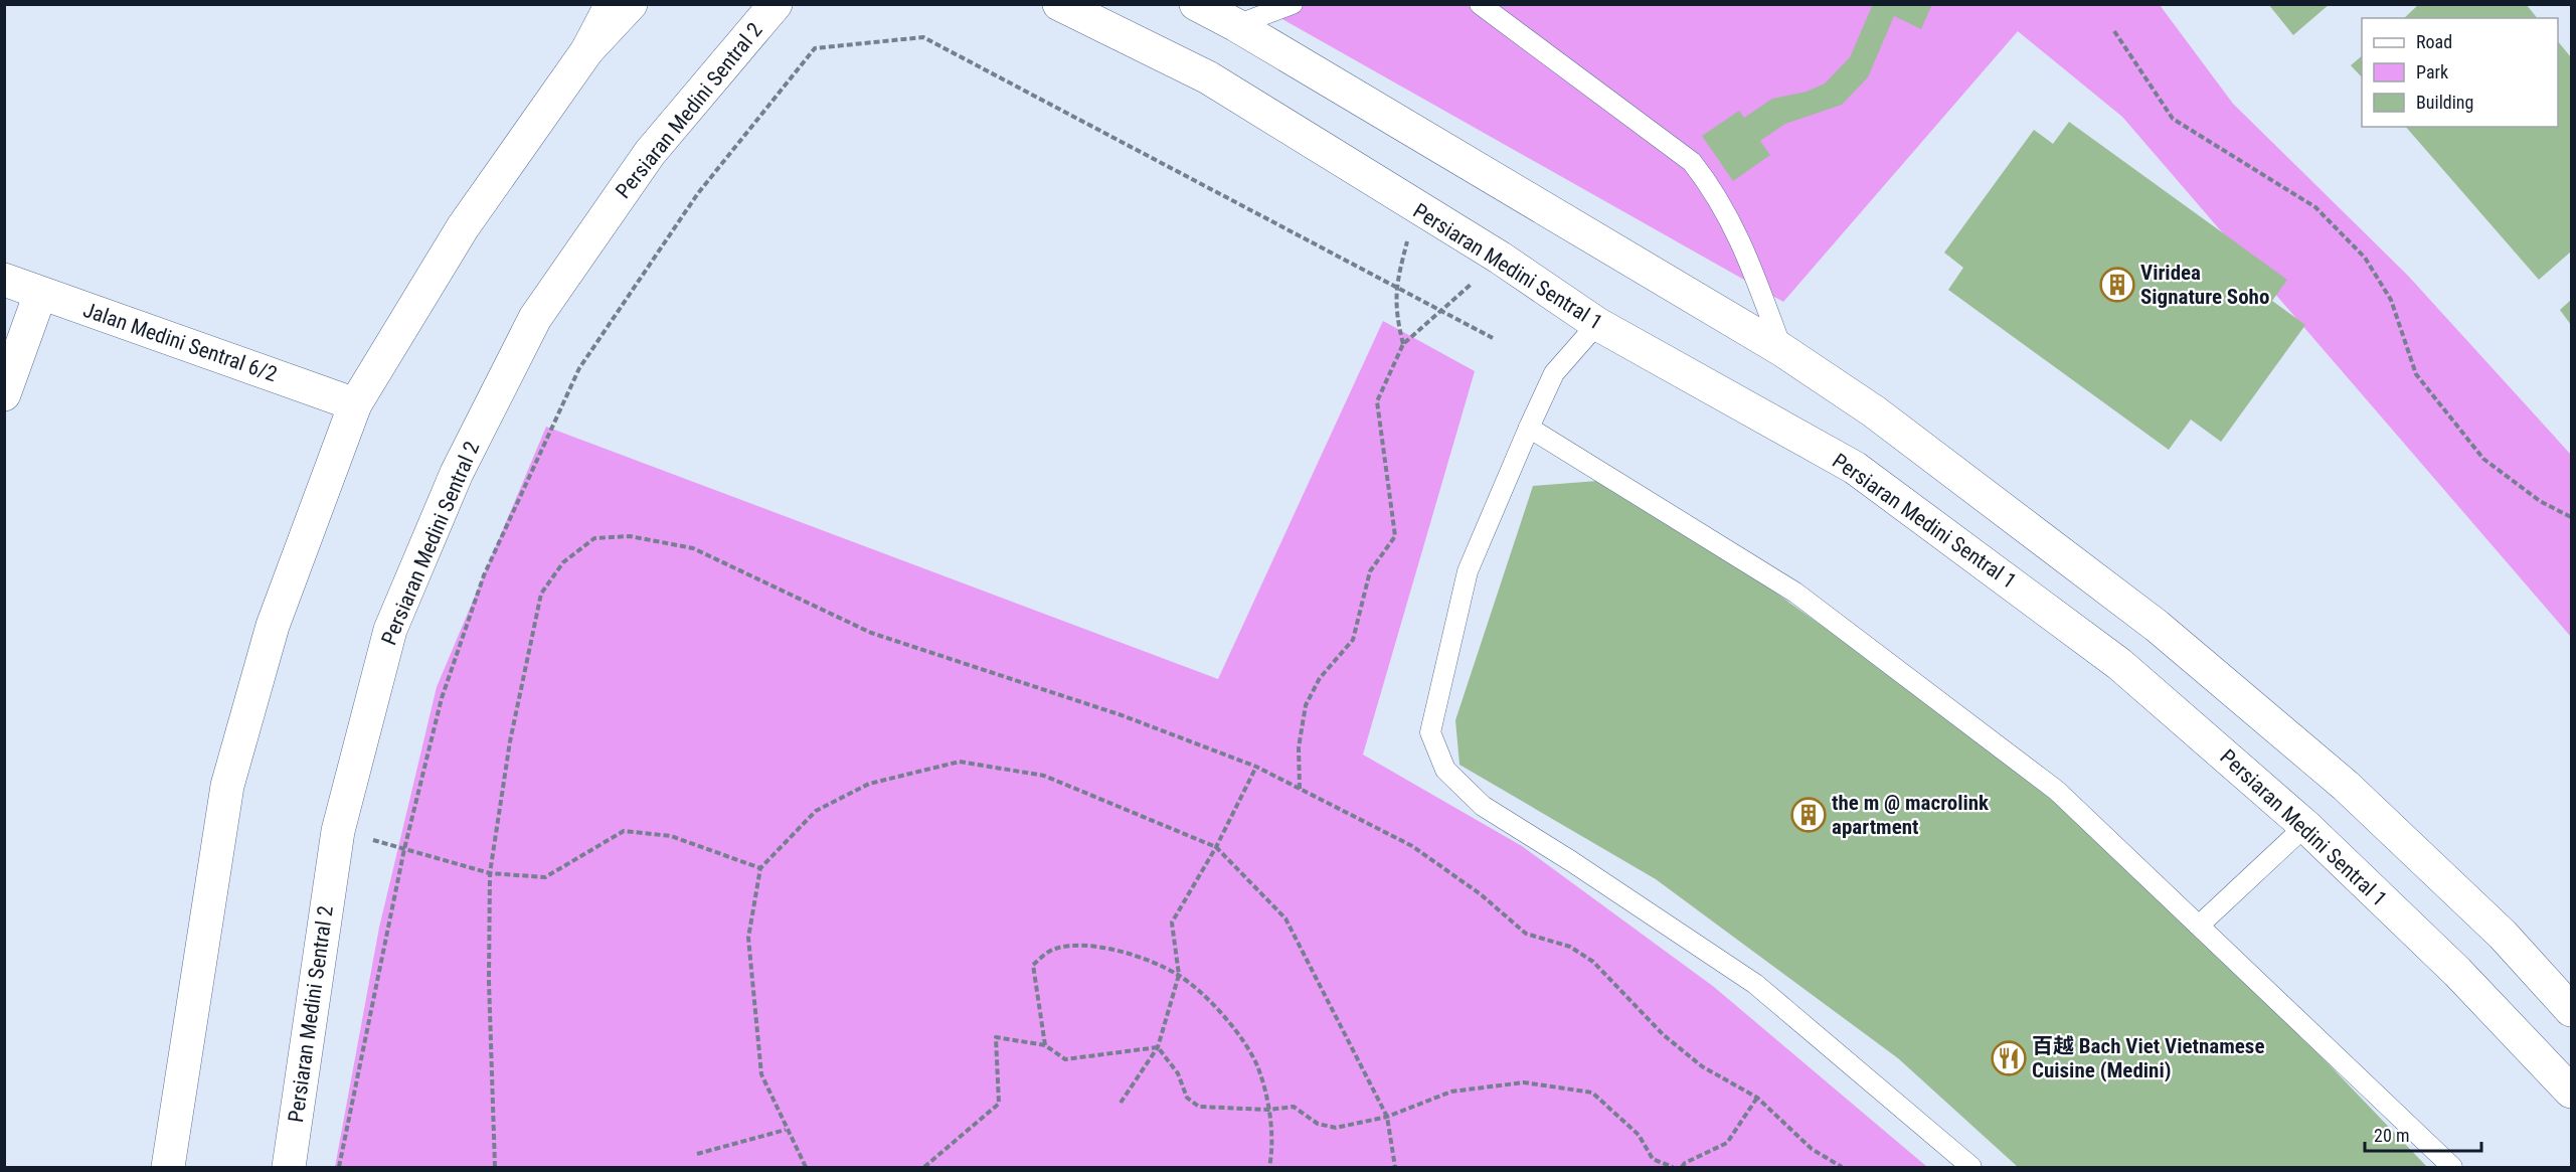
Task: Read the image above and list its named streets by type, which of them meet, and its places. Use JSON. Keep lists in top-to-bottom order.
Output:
{
  "streets": {
    "street": ["Persiaran Medini Sentral 2", "Persiaran Medini Sentral 1", "Jalan Medini Sentral 6/2"]
  },
  "places": {
    "building": ["Viridea Signature Soho", "the m @ macrolink apartment"],
    "restaurant": ["百越 Bach Viet Vietnamese Cuisine (Medini)"]
  },
  "legend": ["Road", "Park", "Building"],
  "scale_bar": "20 m"
}
